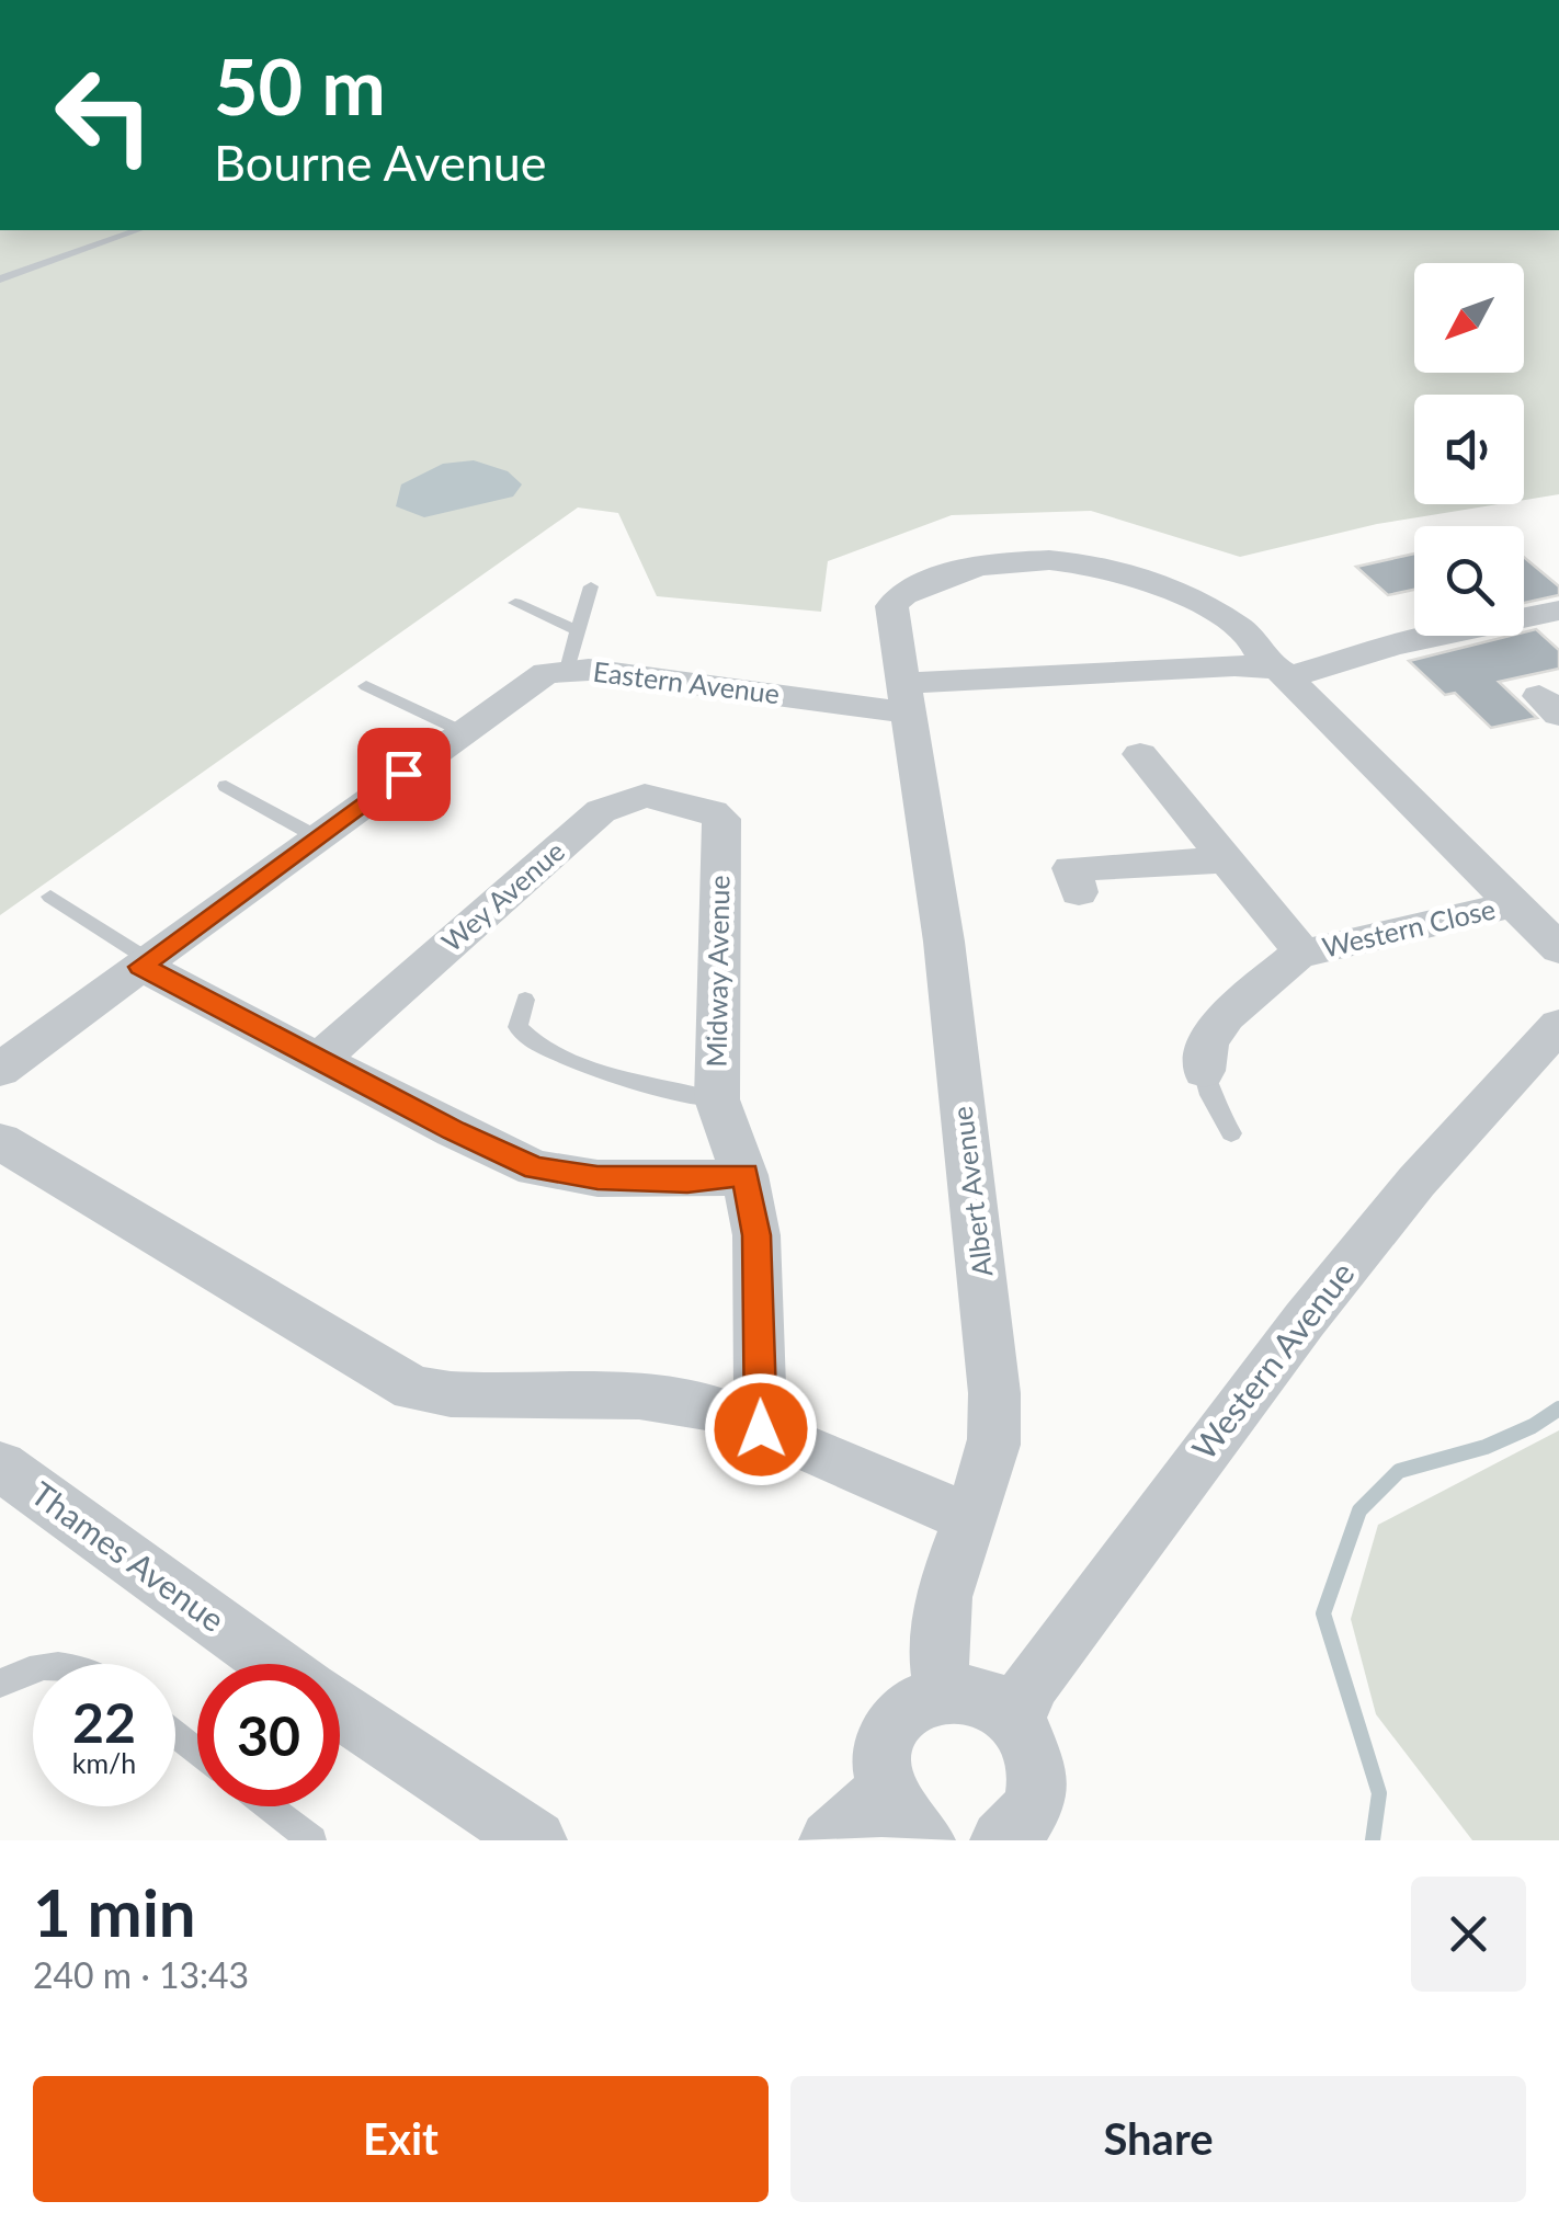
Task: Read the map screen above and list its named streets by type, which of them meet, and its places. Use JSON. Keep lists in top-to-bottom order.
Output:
{
  "streets": {
    "street": [
      "Eastern Avenue",
      "Wey Avenue",
      "Western Close",
      "Midway Avenue",
      "Albert Avenue",
      "Western Avenue",
      "Thames Avenue"
    ]
  },
  "crossings": [
    ["Eastern Avenue", "Albert Avenue"],
    ["Wey Avenue", "Midway Avenue"]
  ],
  "north": "bottom left",
  "page": {
    "turn": ["50 m", "Bourne Avenue"],
    "speed": "22 km/h",
    "limit": "30",
    "heading": ["1 min", "240 m · 13:43"],
    "buttons": ["Exit", "Share"]
  }
}
